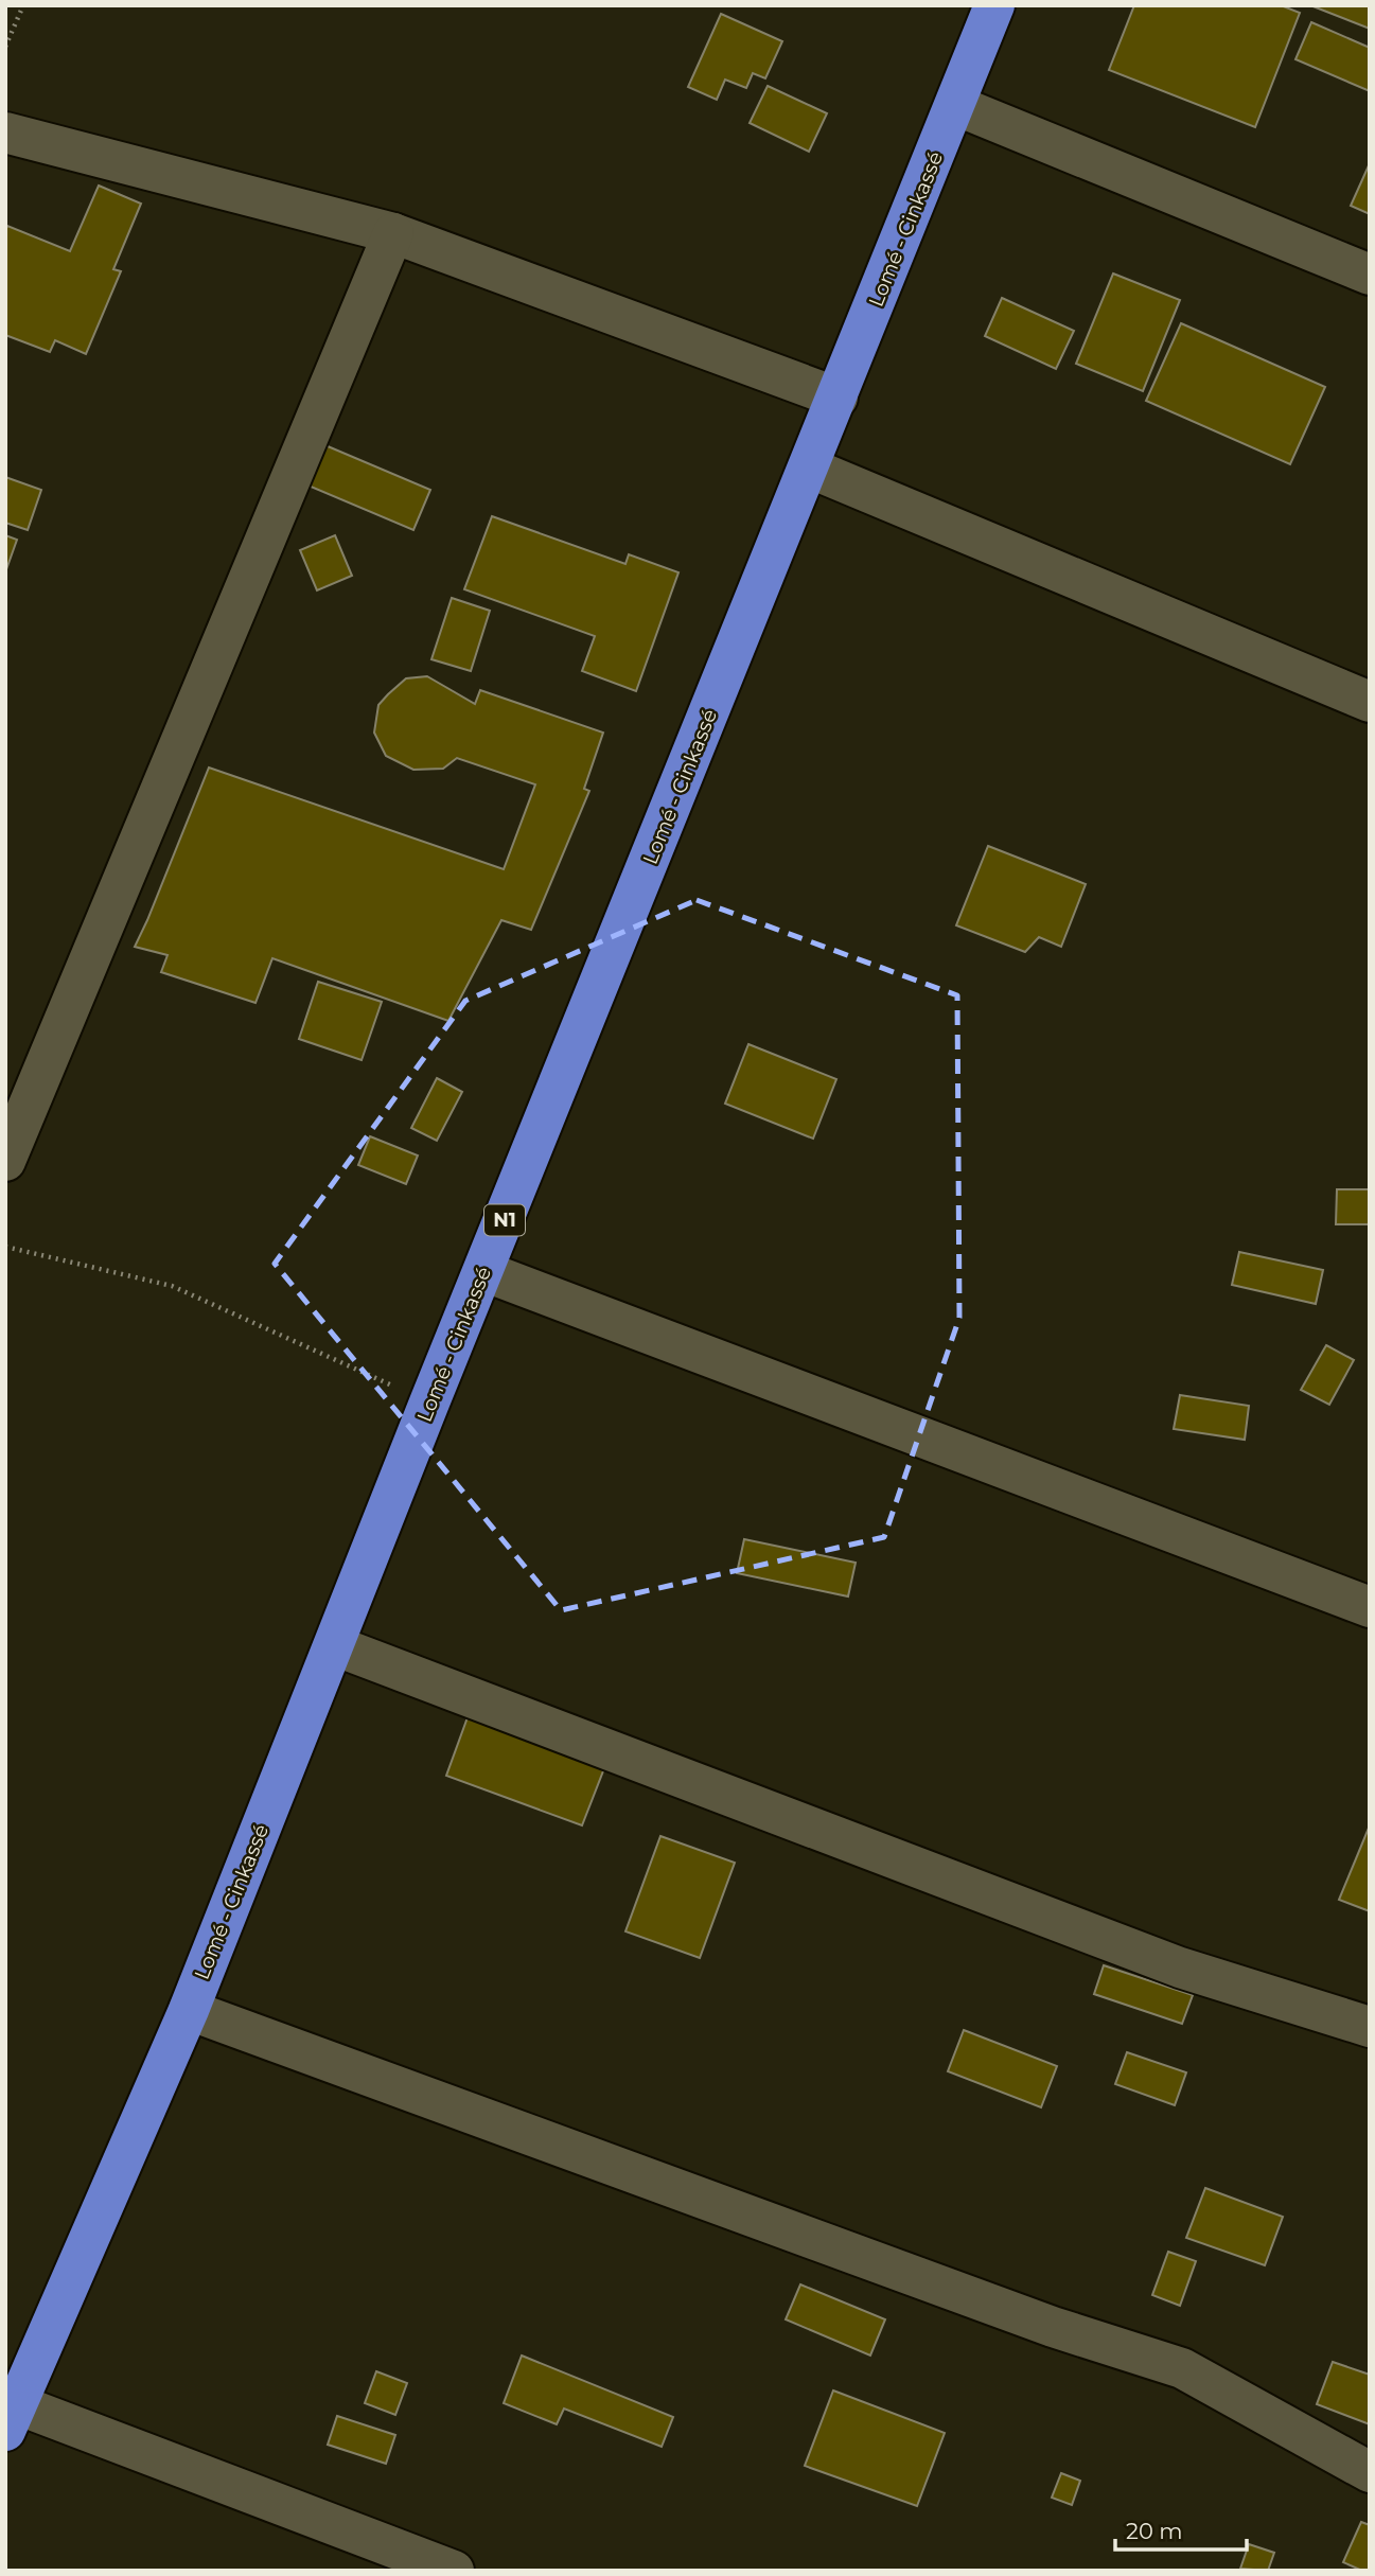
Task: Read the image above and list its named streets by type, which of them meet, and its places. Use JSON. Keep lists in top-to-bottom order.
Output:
{
  "streets": {
    "highway": ["Lomé - Cinkassé", "N1"]
  },
  "scale_bar": "20 m"
}
